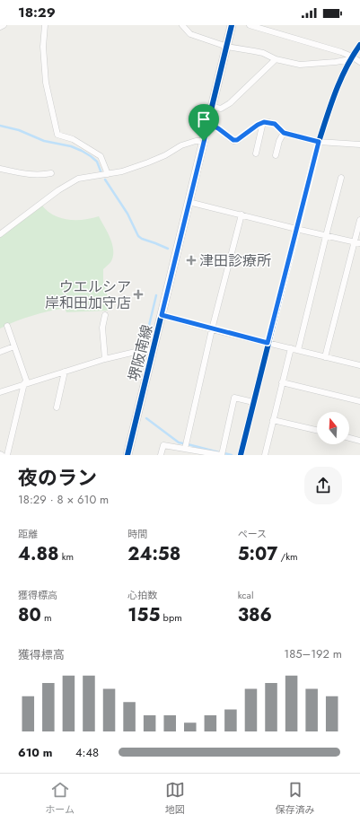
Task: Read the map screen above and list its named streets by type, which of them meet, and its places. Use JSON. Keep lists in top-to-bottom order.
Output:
{
  "streets": {
    "main road": ["堺阪南線"]
  },
  "places": {
    "health": ["津田診療所", "ウエルシア 岸和田加守店"]
  },
  "north": "top",
  "page": {
    "status": "18:29",
    "heading": ["夜のラン", "18:29 · 8 × 610 m"],
    "stats": [
      ["距離", "4.88 km"],
      ["時間", "24:58"],
      ["ペース", "5:07 /km"],
      ["獲得標高", "80 m"],
      ["心拍数", "155 bpm"],
      ["kcal", "386"]
    ],
    "chart": ["獲得標高", "185–192 m"],
    "list": [
      {
        "name": "610 m",
        "note": "4:48"
      }
    ],
    "tabs": ["ホーム", "地図", "保存済み"]
  }
}
